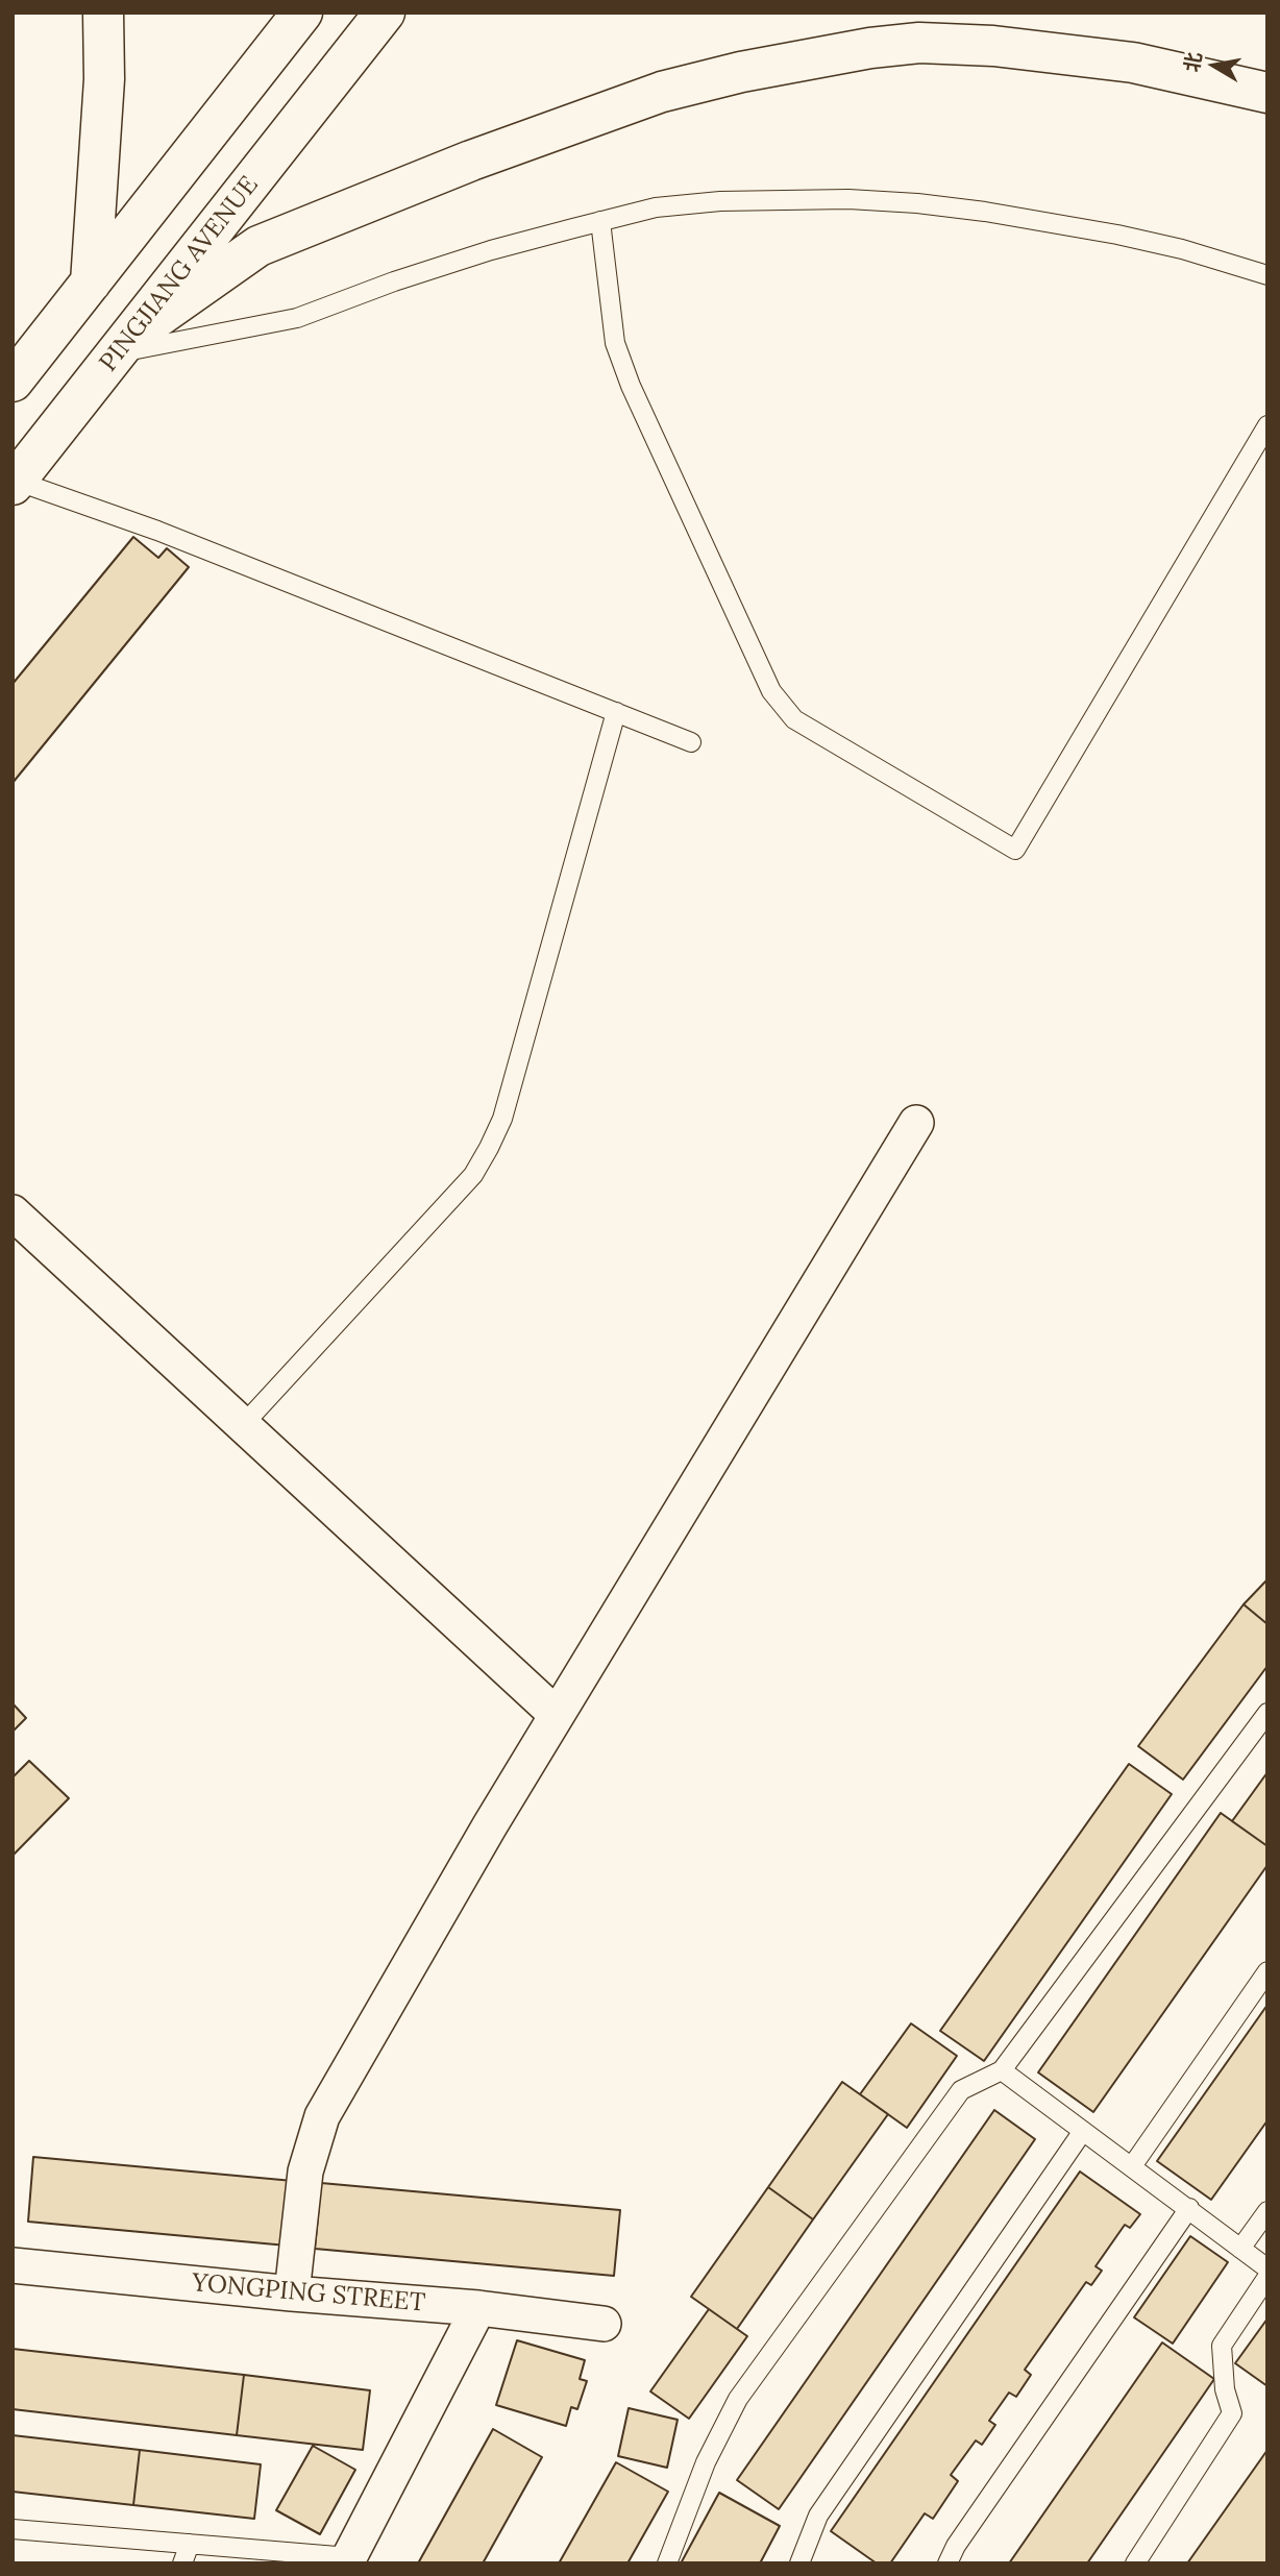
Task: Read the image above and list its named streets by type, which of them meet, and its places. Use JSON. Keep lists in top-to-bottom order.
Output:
{
  "streets": {
    "highway": ["PINGJIANG AVENUE"],
    "street": ["YONGPING STREET"]
  },
  "north": "left"
}
